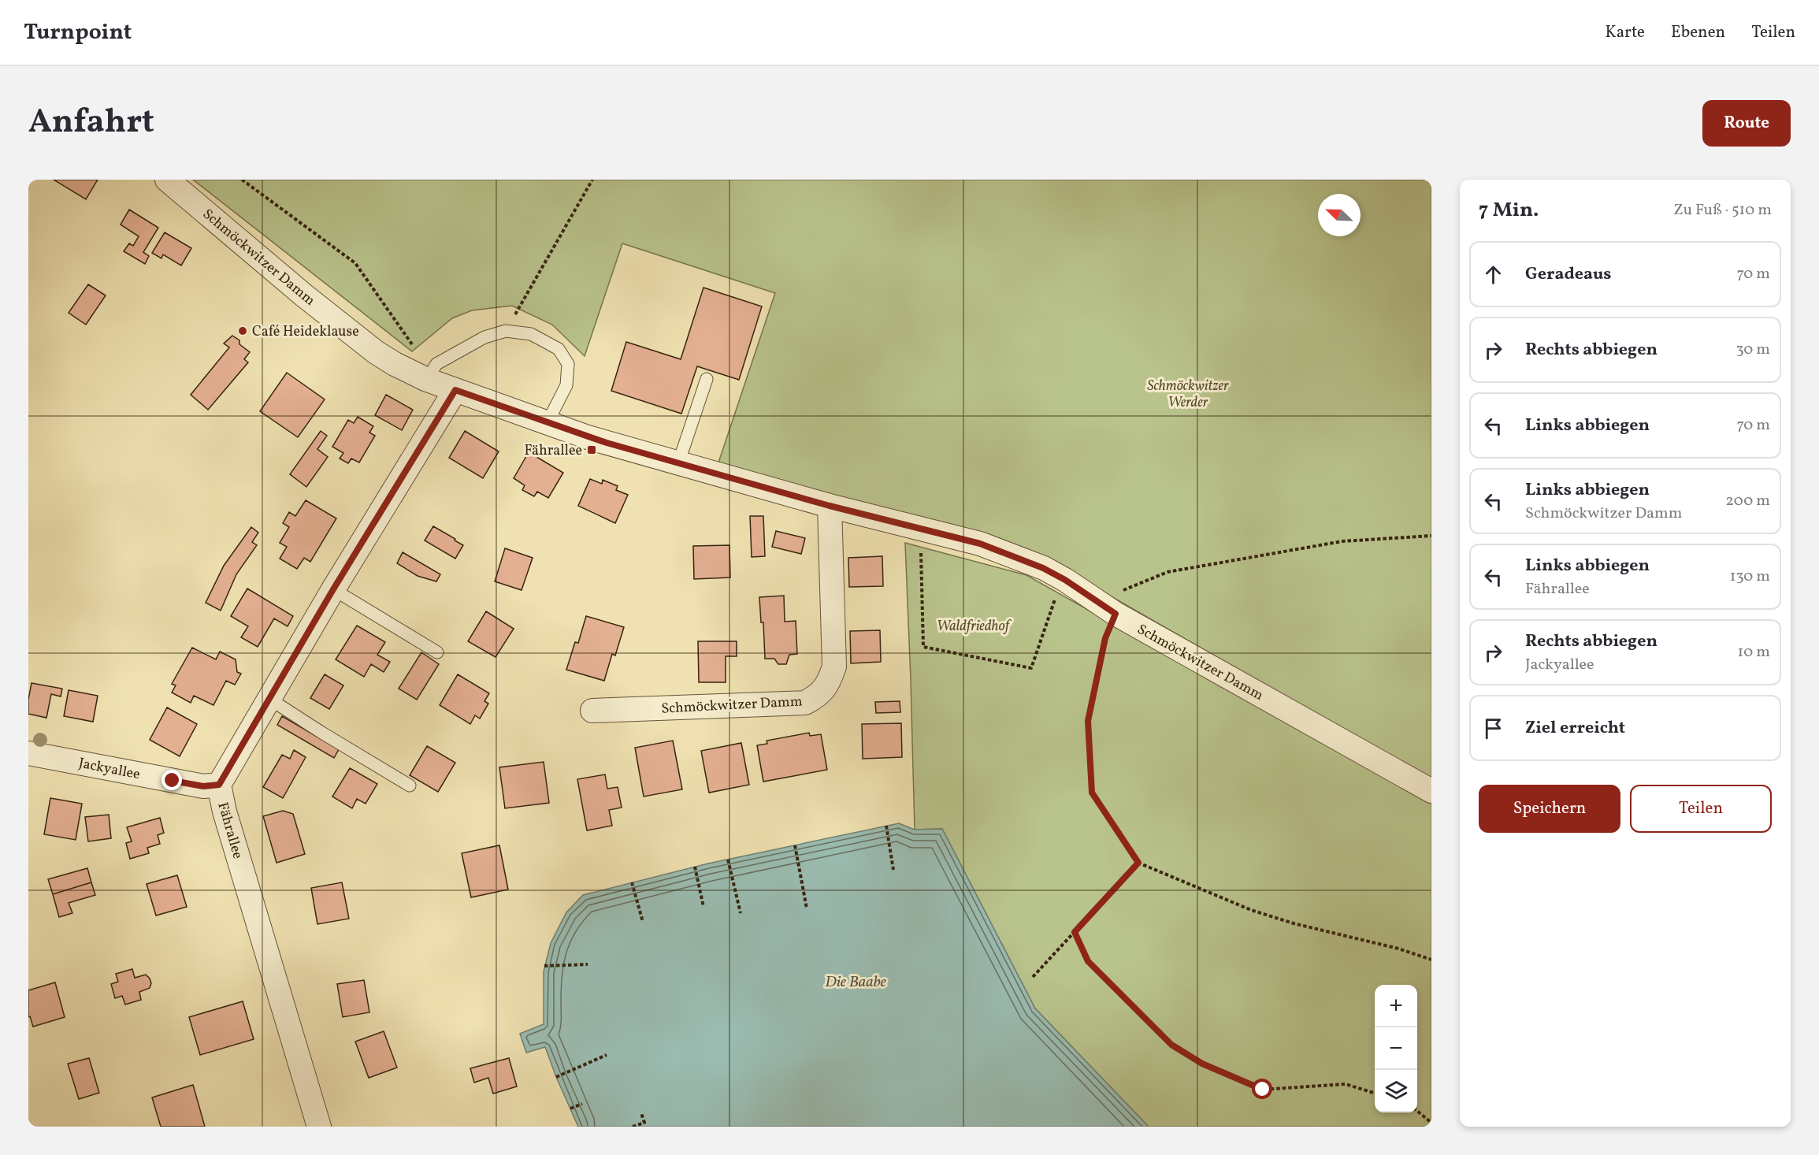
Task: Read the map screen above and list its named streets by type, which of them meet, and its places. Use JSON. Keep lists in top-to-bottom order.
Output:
{
  "streets": {
    "street": ["Schmöckwitzer Damm", "Jackyallee", "Fährallee"]
  },
  "crossings": [
    ["Schmöckwitzer Damm", "Fährallee"],
    ["Jackyallee", "Fährallee"]
  ],
  "water": ["Die Baabe"],
  "parks": ["Schmöckwitzer Werder", "Waldfriedhof"],
  "places": {
    "other": ["Café Heideklause"],
    "transit": ["Fährallee"]
  },
  "north": "top left",
  "page": {
    "header": "Turnpoint",
    "nav": ["Karte", "Ebenen", "Teilen"],
    "title": "Anfahrt",
    "buttons": [
      "Route",
      ["Speichern", "Teilen"]
    ],
    "heading": ["7 Min.", "Zu Fuß · 510 m"],
    "list": [
      ["Geradeaus", "70 m"],
      ["Rechts abbiegen", "30 m"],
      ["Links abbiegen", "70 m"],
      ["Links abbiegen", "Schmöckwitzer Damm", "200 m"],
      ["Links abbiegen", "Fährallee", "130 m"],
      ["Rechts abbiegen", "Jackyallee", "10 m"],
      "Ziel erreicht"
    ],
    "map_buttons": ["+", "−"]
  }
}
